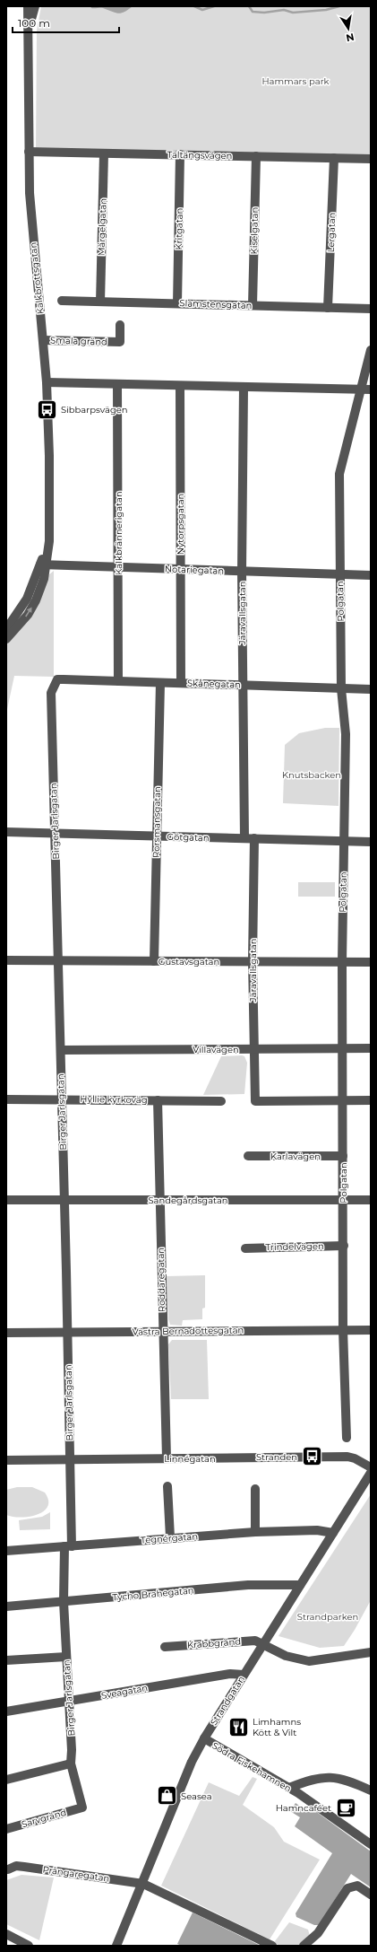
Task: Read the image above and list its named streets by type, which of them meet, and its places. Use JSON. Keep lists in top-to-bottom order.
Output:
{
  "streets": {
    "street": [
      "Tältängsvägen",
      "Märgelgatan",
      "Kritgatan",
      "Kiselgatan",
      "Lergatan",
      "Kalkbrottsgatan",
      "Slamstensgatan",
      "Smala gränd",
      "Nytorpsgatan",
      "Kalkbrännerigatan",
      "Notariegatan",
      "Polgatan",
      "Järavallsgatan",
      "Skånegatan",
      "Birger Jarlsgatan",
      "Rorsmansgatan",
      "Götgatan",
      "Gustavsgatan",
      "Villavägen",
      "Hyllie kyrkoväg",
      "Karlavägen",
      "Sandegårdsgatan",
      "Trindelvägen",
      "Roddaregatan",
      "Västra Bernadottesgatan",
      "Linnégatan",
      "Tegnérgatan",
      "Tycho Brahegatan",
      "Krabbgränd",
      "Sveagatan",
      "Strandgatan",
      "Södra Fiskehamnen",
      "Sarvgränd",
      "Prångaregatan"
    ]
  },
  "crossings": [
    ["Tältängsvägen", "Märgelgatan"],
    ["Tältängsvägen", "Kritgatan"],
    ["Tältängsvägen", "Kiselgatan"],
    ["Tältängsvägen", "Lergatan"],
    ["Tältängsvägen", "Kalkbrottsgatan"],
    ["Märgelgatan", "Slamstensgatan"],
    ["Kritgatan", "Slamstensgatan"],
    ["Kiselgatan", "Slamstensgatan"],
    ["Lergatan", "Slamstensgatan"],
    ["Kalkbrottsgatan", "Smala gränd"],
    ["Kalkbrottsgatan", "Notariegatan"],
    ["Nytorpsgatan", "Notariegatan"],
    ["Nytorpsgatan", "Skånegatan"],
    ["Kalkbrännerigatan", "Notariegatan"],
    ["Kalkbrännerigatan", "Skånegatan"],
    ["Notariegatan", "Polgatan"],
    ["Notariegatan", "Järavallsgatan"],
    ["Polgatan", "Järavallsgatan"],
    ["Polgatan", "Skånegatan"],
    ["Polgatan", "Götgatan"],
    ["Polgatan", "Gustavsgatan"],
    ["Polgatan", "Villavägen"],
    ["Polgatan", "Karlavägen"],
    ["Polgatan", "Sandegårdsgatan"],
    ["Polgatan", "Trindelvägen"],
    ["Polgatan", "Västra Bernadottesgatan"],
    ["Järavallsgatan", "Skånegatan"],
    ["Järavallsgatan", "Götgatan"],
    ["Järavallsgatan", "Gustavsgatan"],
    ["Järavallsgatan", "Villavägen"],
    ["Skånegatan", "Birger Jarlsgatan"],
    ["Skånegatan", "Rorsmansgatan"],
    ["Birger Jarlsgatan", "Götgatan"],
    ["Birger Jarlsgatan", "Gustavsgatan"],
    ["Birger Jarlsgatan", "Villavägen"],
    ["Birger Jarlsgatan", "Hyllie kyrkoväg"],
    ["Birger Jarlsgatan", "Sandegårdsgatan"],
    ["Birger Jarlsgatan", "Västra Bernadottesgatan"],
    ["Birger Jarlsgatan", "Linnégatan"],
    ["Birger Jarlsgatan", "Tegnérgatan"],
    ["Birger Jarlsgatan", "Tycho Brahegatan"],
    ["Birger Jarlsgatan", "Sveagatan"],
    ["Birger Jarlsgatan", "Sarvgränd"],
    ["Rorsmansgatan", "Götgatan"],
    ["Rorsmansgatan", "Gustavsgatan"],
    ["Hyllie kyrkoväg", "Roddaregatan"],
    ["Sandegårdsgatan", "Roddaregatan"],
    ["Roddaregatan", "Västra Bernadottesgatan"],
    ["Roddaregatan", "Linnégatan"],
    ["Tegnérgatan", "Strandgatan"],
    ["Tycho Brahegatan", "Strandgatan"],
    ["Krabbgränd", "Strandgatan"],
    ["Sveagatan", "Strandgatan"],
    ["Strandgatan", "Södra Fiskehamnen"],
    ["Strandgatan", "Prångaregatan"]
  ],
  "parks": ["Hammars park", "Knutsbacken", "Strandparken"],
  "places": {
    "bus stop": ["Sibbarpsvägen", "Stranden"],
    "restaurant": ["Limhamns Kött & Vilt"],
    "shop": ["Seasea"],
    "cafe": ["Hamncaféet"]
  },
  "scale_bar": "100 m",
  "north": "bottom"
}
